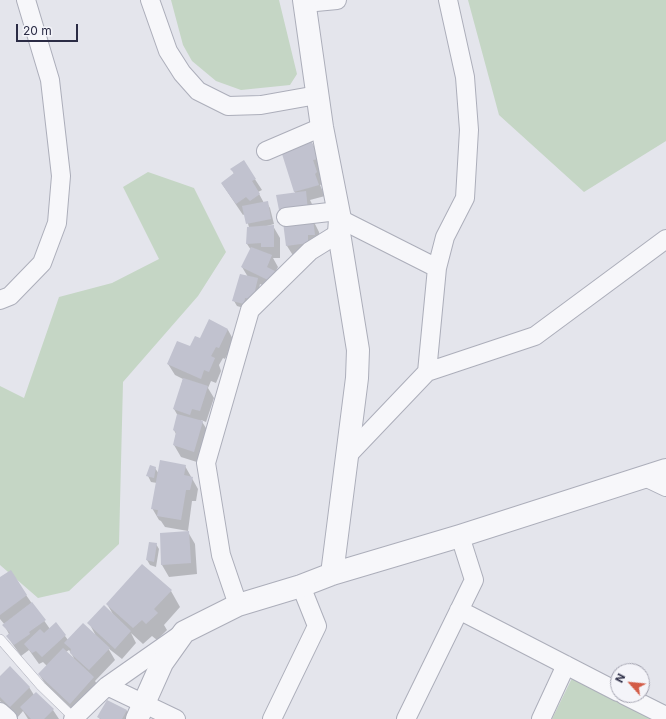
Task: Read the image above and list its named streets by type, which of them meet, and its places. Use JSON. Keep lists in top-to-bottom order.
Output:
{
  "scale_bar": "20 m",
  "north": "top left"
}
